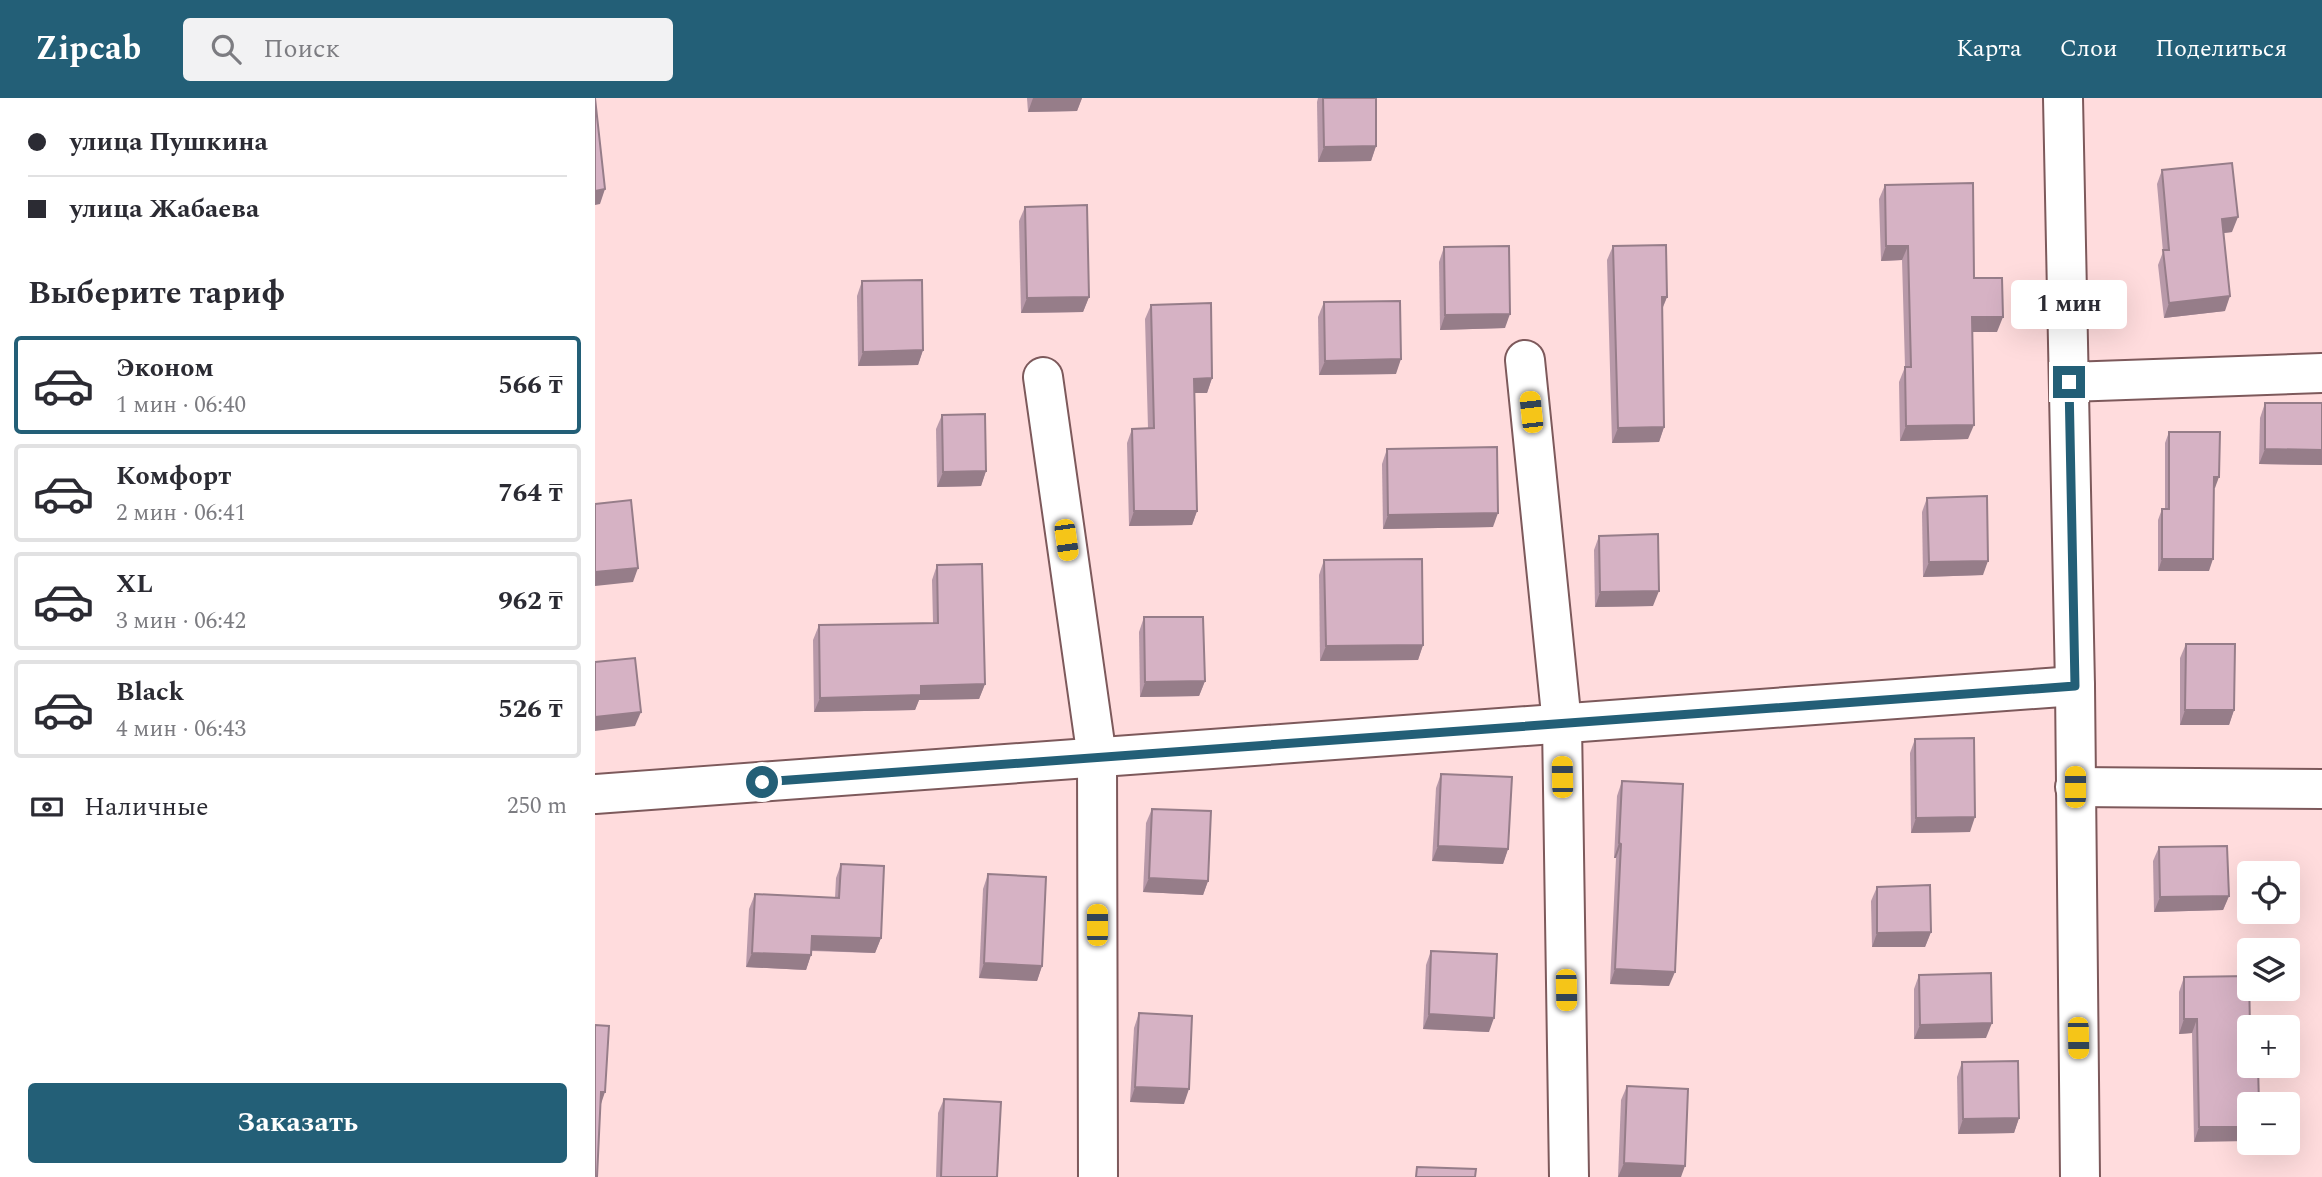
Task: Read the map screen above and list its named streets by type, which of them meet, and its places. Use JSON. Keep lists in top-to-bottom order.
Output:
{
  "page": {
    "header": "Zipcab",
    "search": "Поиск",
    "nav": ["Карта", "Слои", "Поделиться"],
    "banner": ["улица Пушкина", "улица Жабаева"],
    "heading": "Выберите тариф",
    "bubble": "1 мин",
    "list": [
      {
        "name": "Эконом",
        "note": "1 мин · 06:40",
        "value": "566 ₸"
      },
      {
        "name": "Комфорт",
        "note": "2 мин · 06:41",
        "value": "764 ₸"
      },
      {
        "name": "XL",
        "note": "3 мин · 06:42",
        "value": "962 ₸"
      },
      {
        "name": "Black",
        "note": "4 мин · 06:43",
        "value": "526 ₸"
      }
    ],
    "pay": ["Наличные", "250 m"],
    "map_buttons": ["+", "−"],
    "buttons": "Заказать"
  }
}
